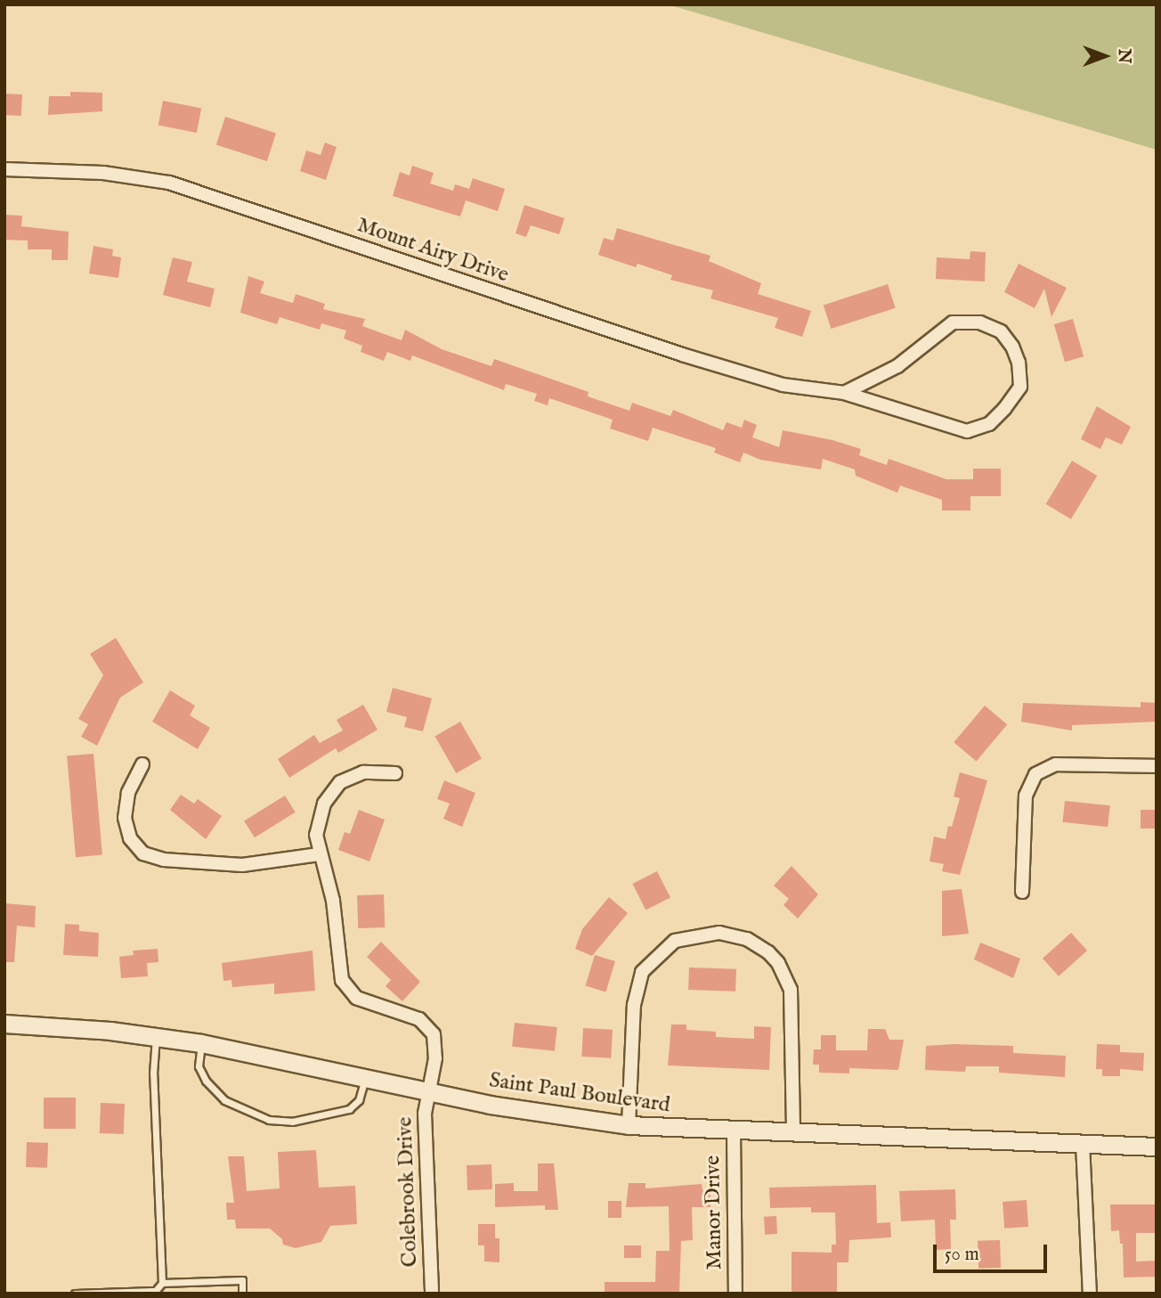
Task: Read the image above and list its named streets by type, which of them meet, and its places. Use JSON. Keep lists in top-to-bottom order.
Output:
{
  "streets": {
    "street": [
      "Mount Airy Drive",
      "Saint Paul Boulevard",
      "Colebrook Drive",
      "Manor Drive"
    ]
  },
  "crossings": [
    ["Saint Paul Boulevard", "Colebrook Drive"],
    ["Saint Paul Boulevard", "Manor Drive"]
  ],
  "scale_bar": "50 m",
  "north": "right"
}
